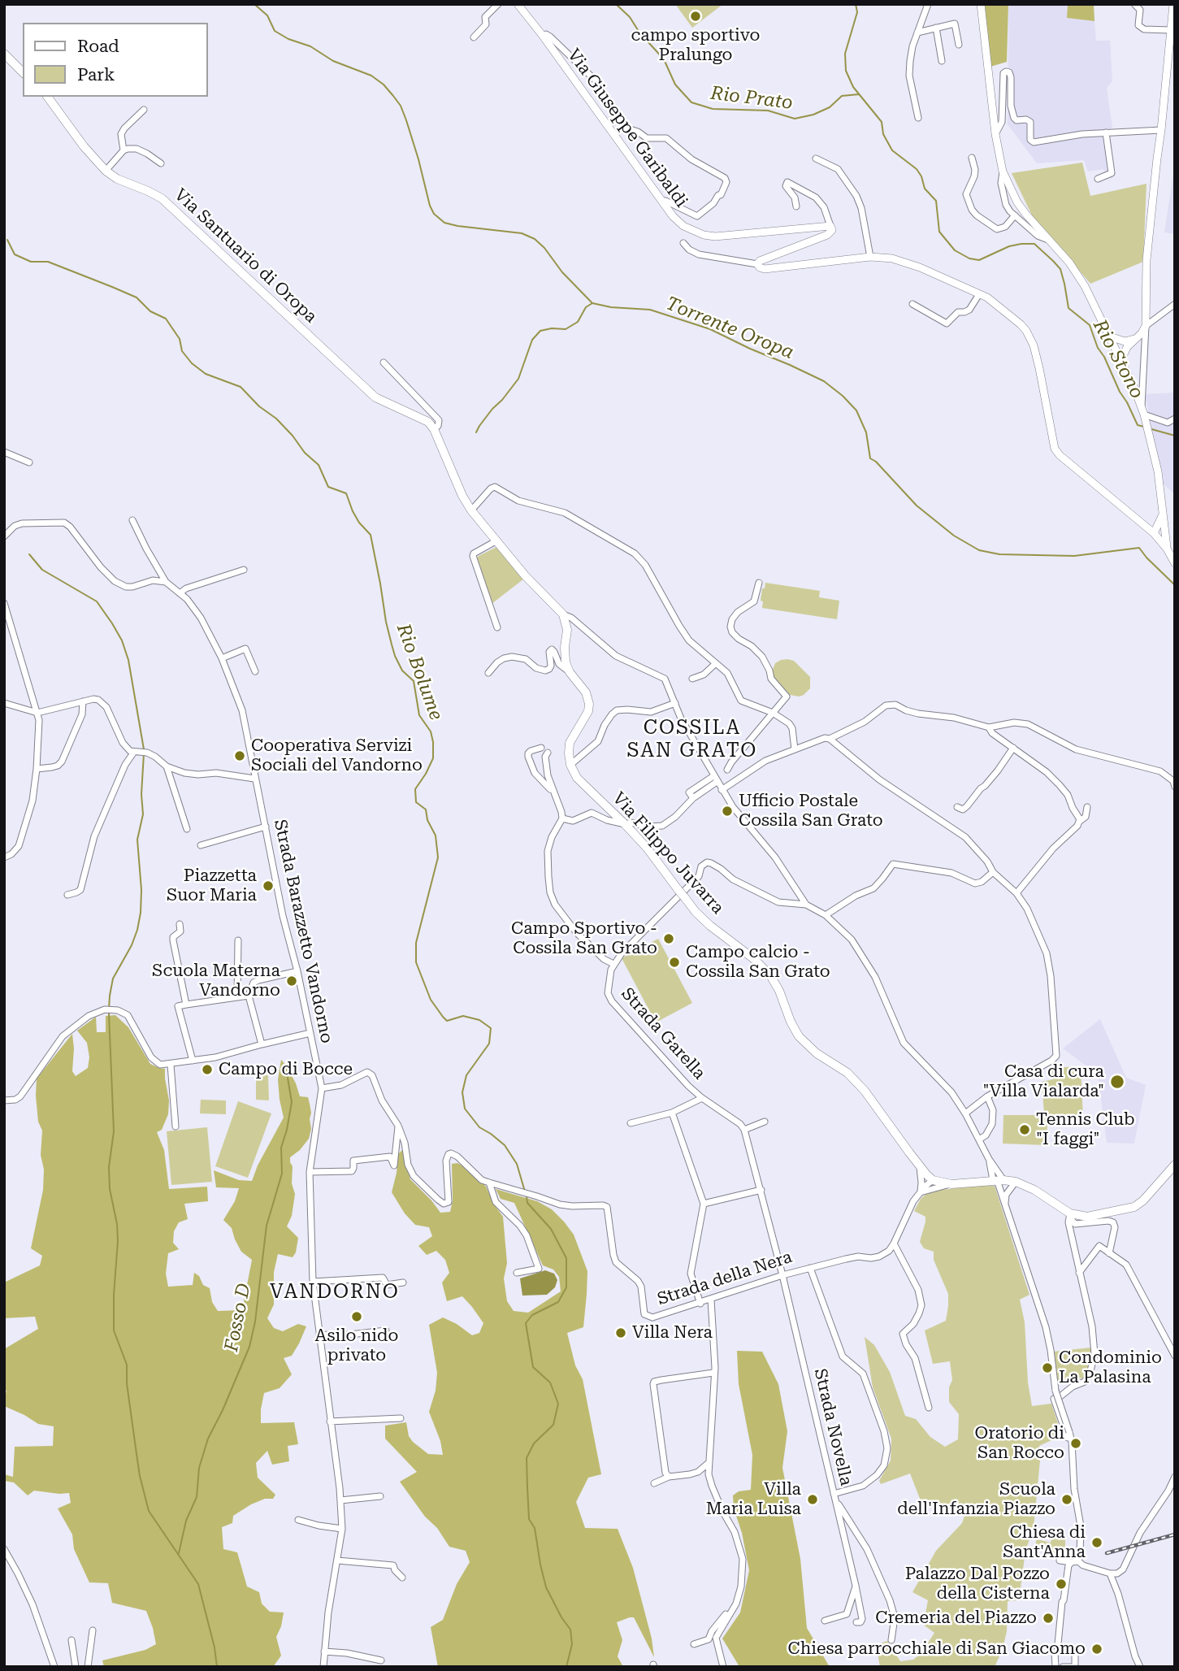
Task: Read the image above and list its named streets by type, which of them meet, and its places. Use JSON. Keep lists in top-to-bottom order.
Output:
{
  "streets": {
    "main road": ["Via Santuario di Oropa", "Via Filippo Juvarra"],
    "street": [
      "Via Giuseppe Garibaldi",
      "Strada Barazzetto Vandorno",
      "Strada Garella",
      "Strada della Nera",
      "Strada Novella"
    ]
  },
  "crossings": [
    ["Strada Barazzetto Vandorno", "Strada della Nera"],
    ["Strada della Nera", "Strada Novella"]
  ],
  "districts": ["COSSILA SAN GRATO", "VANDORNO"],
  "water": [
    "Rio Prato",
    "Torrente Oropa",
    "Rio Stono",
    "Rio Bolume",
    "Fosso D"
  ],
  "places": [
    "campo sportivo Pralungo",
    "Cooperativa Servizi Sociali del Vandorno",
    "Ufficio Postale Cossila San Grato",
    "Piazzetta Suor Maria",
    "Campo Sportivo - Cossila San Grato",
    "Campo calcio - Cossila San Grato",
    "Scuola Materna Vandorno",
    "Campo di Bocce",
    "Casa di cura \"Villa Vialarda\"",
    "Tennis Club \"I faggi\"",
    "Asilo nido privato",
    "Villa Nera",
    "Condominio La Palasina",
    "Oratorio di San Rocco",
    "Villa Maria Luisa",
    "Scuola dell'Infanzia Piazzo",
    "Chiesa di Sant'Anna",
    "Palazzo Dal Pozzo della Cisterna",
    "Cremeria del Piazzo",
    "Chiesa parrocchiale di San Giacomo"
  ],
  "legend": ["Road", "Park"]
}
